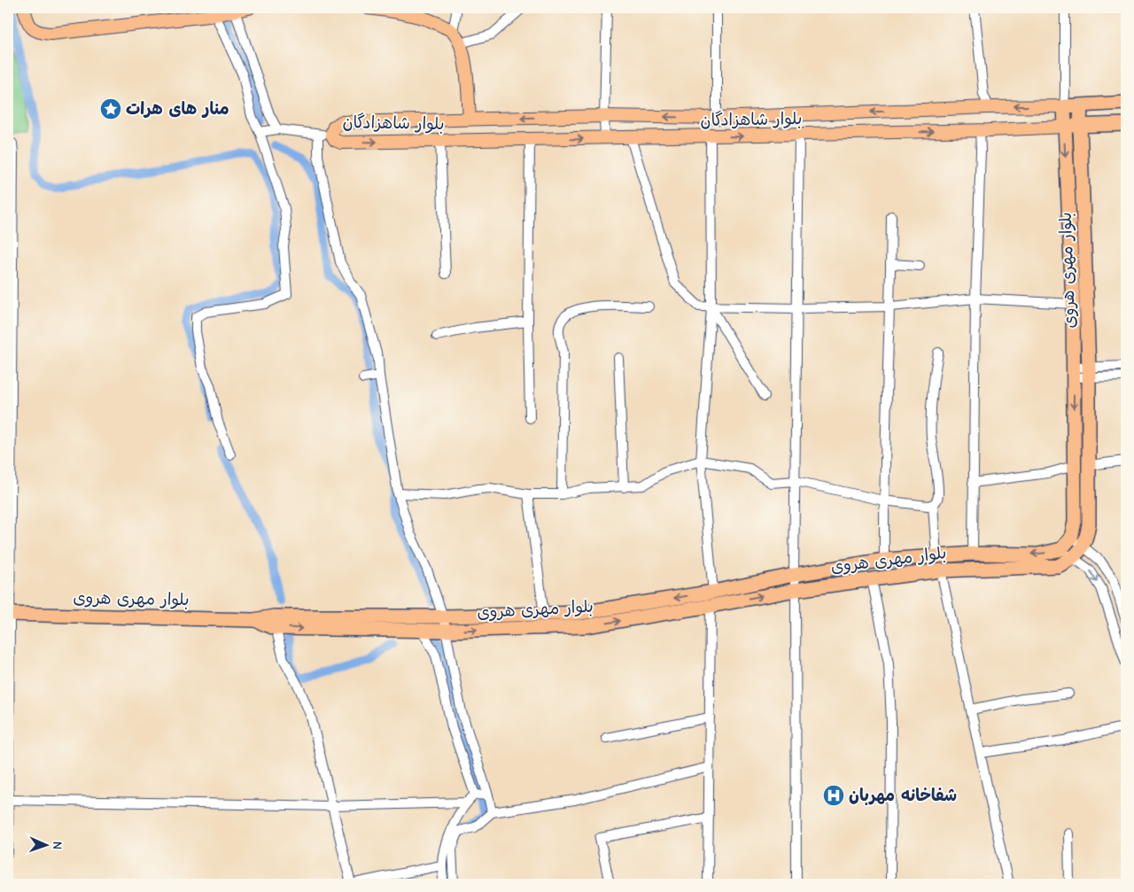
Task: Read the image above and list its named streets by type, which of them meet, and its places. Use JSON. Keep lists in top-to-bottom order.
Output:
{
  "streets": {
    "highway": ["بلوار مهری هروی"],
    "main road": ["بلوار شاهزادگان"]
  },
  "crossings": [
    ["بلوار شاهزادگان", "بلوار مهری هروی"]
  ],
  "places": {
    "place": ["منار های هرات"],
    "hospital": ["شفاخانه مهربان"]
  },
  "north": "right"
}
